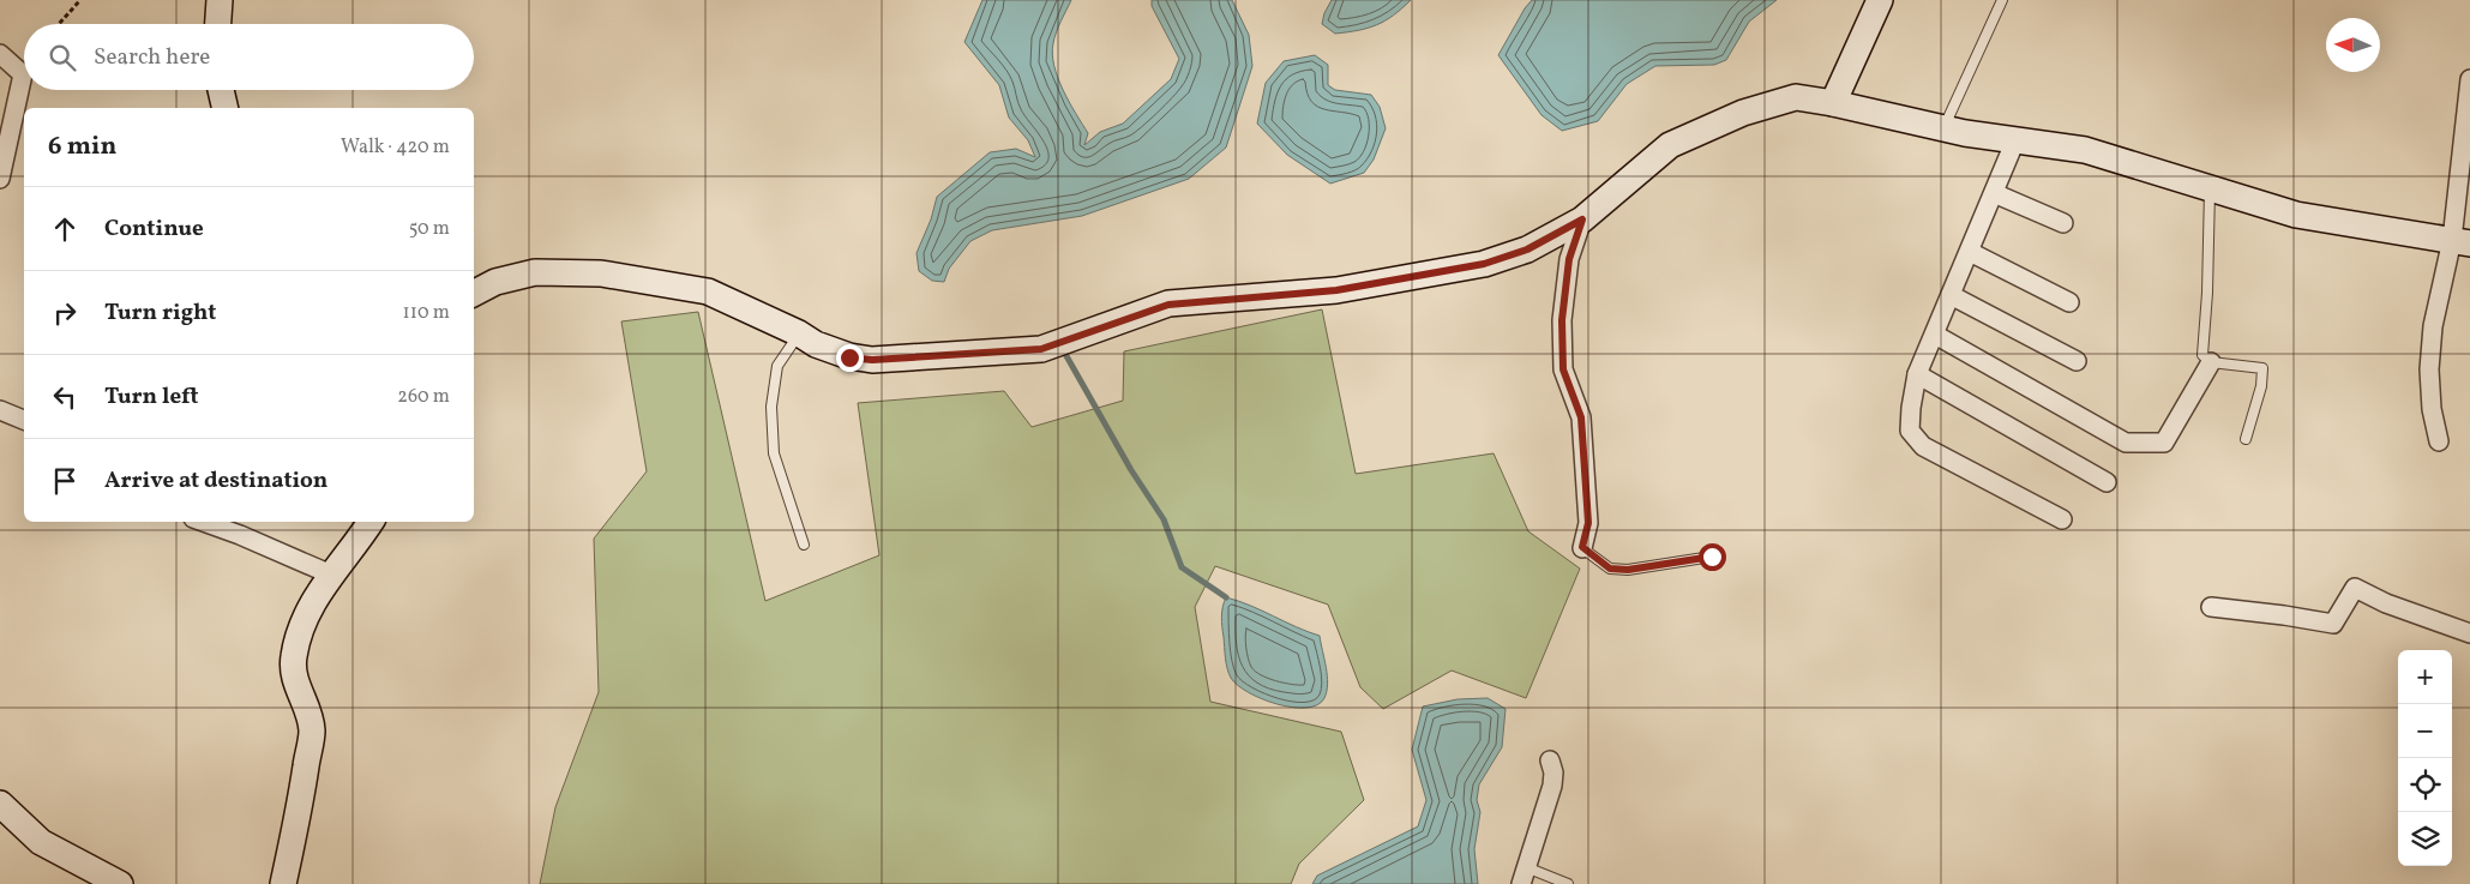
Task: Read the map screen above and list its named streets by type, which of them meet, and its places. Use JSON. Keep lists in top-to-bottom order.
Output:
{
  "north": "left",
  "page": {
    "search": "Search here",
    "heading": ["6 min", "Walk · 420 m"],
    "list": [
      ["Continue", "50 m"],
      ["Turn right", "110 m"],
      ["Turn left", "260 m"],
      "Arrive at destination"
    ],
    "map_buttons": ["+", "−"]
  }
}
